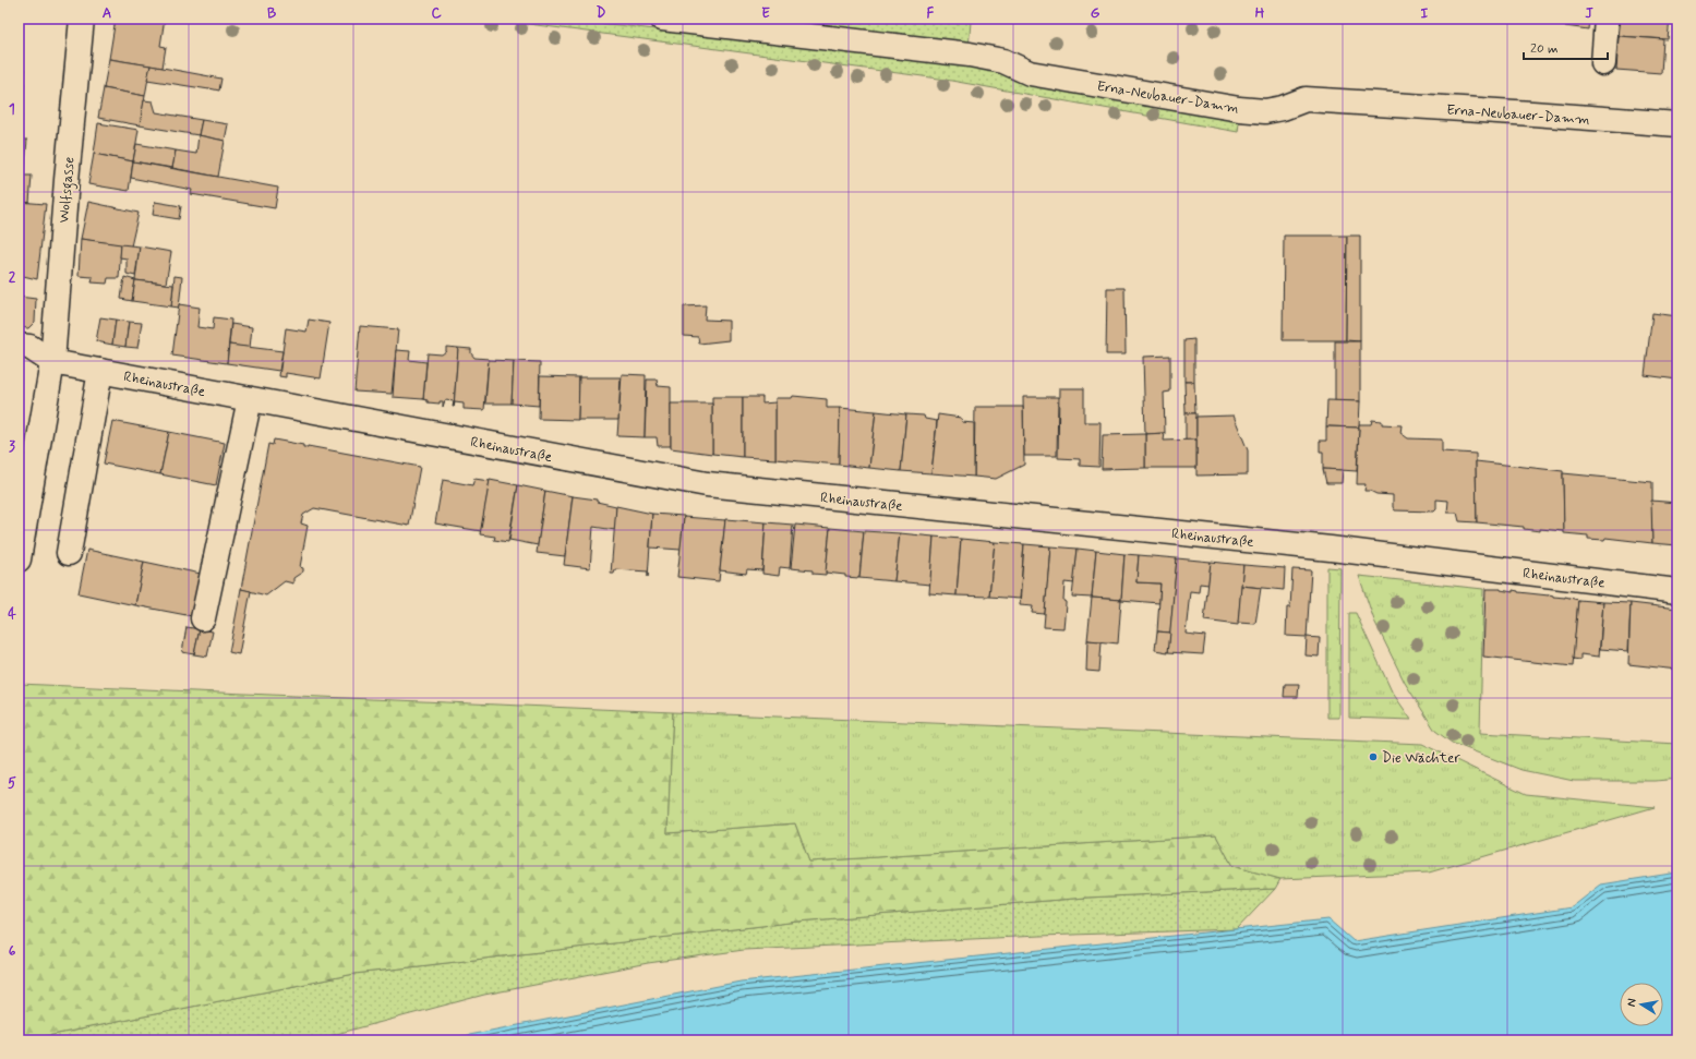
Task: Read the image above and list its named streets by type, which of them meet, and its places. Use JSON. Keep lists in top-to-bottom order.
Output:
{
  "streets": {
    "street": ["Erna-Neubauer-Damm", "Wolfsgasse", "Rheinaustraße"]
  },
  "crossings": [
    ["Wolfsgasse", "Rheinaustraße"]
  ],
  "places": ["Die Wächter"],
  "scale_bar": "20 m",
  "north": "left",
  "grid": {
    "columns": [
      "A",
      "B",
      "C",
      "D",
      "E",
      "F",
      "G",
      "H",
      "I",
      "J"
    ],
    "rows": [
      "1",
      "2",
      "3",
      "4",
      "5",
      "6"
    ]
  }
}
